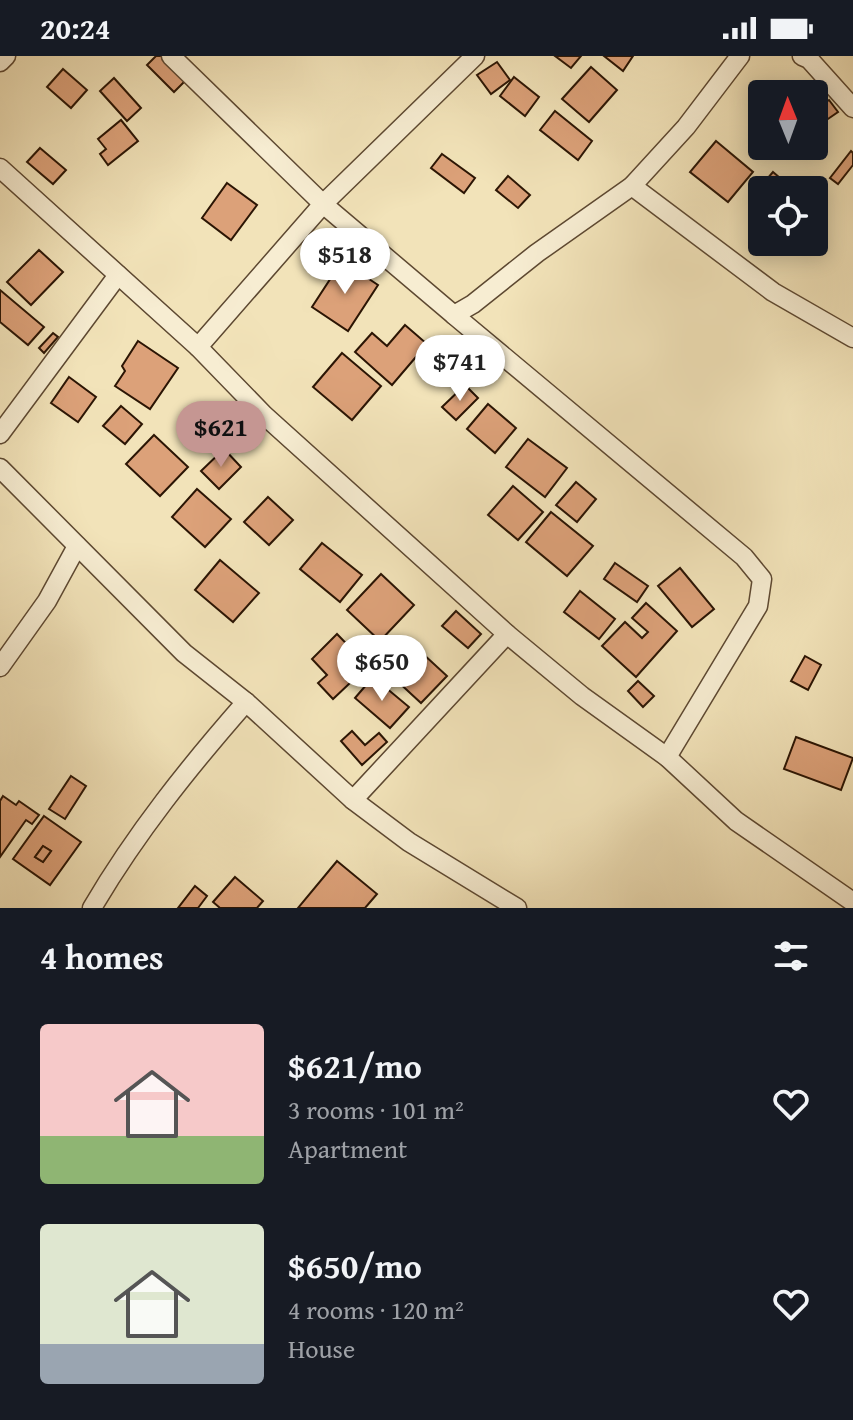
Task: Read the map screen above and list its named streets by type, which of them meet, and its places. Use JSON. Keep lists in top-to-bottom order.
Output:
{
  "north": "top",
  "page": {
    "status": "20:24",
    "price": [
      "$518",
      "$741",
      "$621",
      "$650"
    ],
    "heading": "4 homes",
    "list": [
      {
        "name": "$621/mo",
        "note": "3 rooms · 101 m² · Apartment"
      },
      {
        "name": "$650/mo",
        "note": "4 rooms · 120 m² · House"
      }
    ]
  }
}
